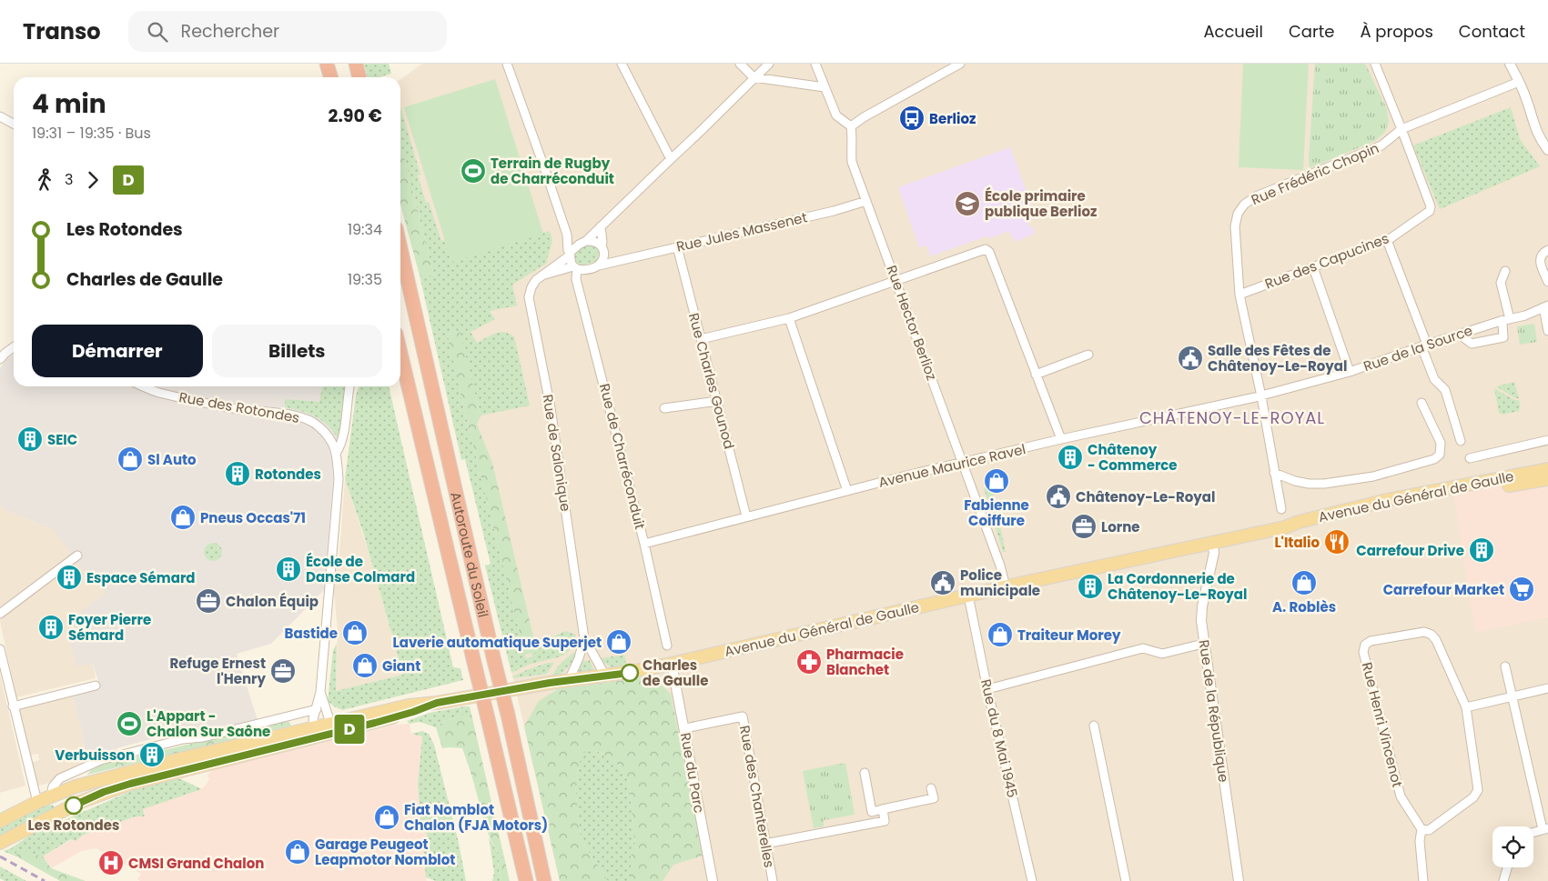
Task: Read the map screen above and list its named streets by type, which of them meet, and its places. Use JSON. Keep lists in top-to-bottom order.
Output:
{
  "streets": {
    "highway": ["Autoroute du Soleil"],
    "main road": ["Avenue du Général de Gaulle"],
    "street": [
      "Rue Frédéric Chopin",
      "Rue Jules Massenet",
      "Rue des Capucines",
      "Rue Hector Berlioz",
      "Rue de la Source",
      "Rue Charles Gounod",
      "Rue des Rotondes",
      "Rue de Salonique",
      "Rue de Charréconduit",
      "Avenue Maurice Ravel",
      "Rue de la République",
      "Rue Henri Vincenot",
      "Rue du 8 Mai 1945",
      "Rue du Parc",
      "Rue des Chanterelles"
    ]
  },
  "crossings": [
    ["Rue Frédéric Chopin", "Rue des Capucines"],
    ["Rue Frédéric Chopin", "Rue de la Source"],
    ["Rue Frédéric Chopin", "Avenue Maurice Ravel"],
    ["Rue Jules Massenet", "Rue Hector Berlioz"],
    ["Rue Jules Massenet", "Rue Charles Gounod"],
    ["Rue Jules Massenet", "Rue de Salonique"],
    ["Rue Jules Massenet", "Rue de Charréconduit"],
    ["Rue Hector Berlioz", "Avenue Maurice Ravel"],
    ["Rue Hector Berlioz", "Avenue du Général de Gaulle"],
    ["Rue de la Source", "Avenue Maurice Ravel"],
    ["Rue Charles Gounod", "Avenue Maurice Ravel"],
    ["Rue des Rotondes", "Avenue du Général de Gaulle"],
    ["Rue de Salonique", "Rue de Charréconduit"],
    ["Rue de Salonique", "Avenue du Général de Gaulle"],
    ["Rue de Charréconduit", "Avenue Maurice Ravel"],
    ["Avenue du Général de Gaulle", "Rue de la République"],
    ["Avenue du Général de Gaulle", "Rue du 8 Mai 1945"],
    ["Avenue du Général de Gaulle", "Rue du Parc"],
    ["Rue du Parc", "Rue des Chanterelles"]
  ],
  "districts": ["CHÂTENOY-LE-ROYAL"],
  "places": {
    "bus stop": ["Berlioz"],
    "sports": ["Terrain de Rugby de Charréconduit", "L'Appart - Chalon Sur Saône"],
    "school or university": ["École primaire publique Berlioz"],
    "public building": ["Salle des Fêtes de Châtenoy-Le-Royal", "Châtenoy-Le-Royal", "Police municipale"],
    "building": [
      "SEIC",
      "Châtenoy - Commerce",
      "Rotondes",
      "Carrefour Drive",
      "École de Danse Colmard",
      "Espace Sémard",
      "La Cordonnerie de Châtenoy-Le-Royal",
      "Foyer Pierre Sémard",
      "Verbuisson"
    ],
    "shop": [
      "Sl Auto",
      "Fabienne Coiffure",
      "Pneus Occas'71",
      "A. Roblès",
      "Bastide",
      "Traiteur Morey",
      "Laverie automatique Superjet",
      "Giant",
      "Fiat Nomblot Chalon (FJA Motors)",
      "Garage Peugeot Leapmotor Nomblot"
    ],
    "office": ["Lorne", "Chalon Équip", "Refuge Ernest l'Henry"],
    "restaurant": ["L'Italio"],
    "supermarket": ["Carrefour Market"],
    "pharmacy": ["Pharmacie Blanchet"],
    "other": ["Charles de Gaulle", "Les Rotondes"],
    "hospital": ["CMSI Grand Chalon"]
  },
  "lines": ["bus line D"],
  "page": {
    "header": "Transo",
    "search": "Rechercher",
    "nav": [
      "Accueil",
      "Carte",
      "À propos",
      "Contact"
    ],
    "on_map": "D",
    "heading": ["4 min", "19:31 – 19:35 · Bus", "2.90 €"],
    "legs": ["3", "D"],
    "list": [
      {
        "name": "Les Rotondes",
        "value": "19:34"
      },
      {
        "name": "Charles de Gaulle",
        "value": "19:35"
      }
    ],
    "buttons": ["Démarrer", "Billets"]
  }
}
